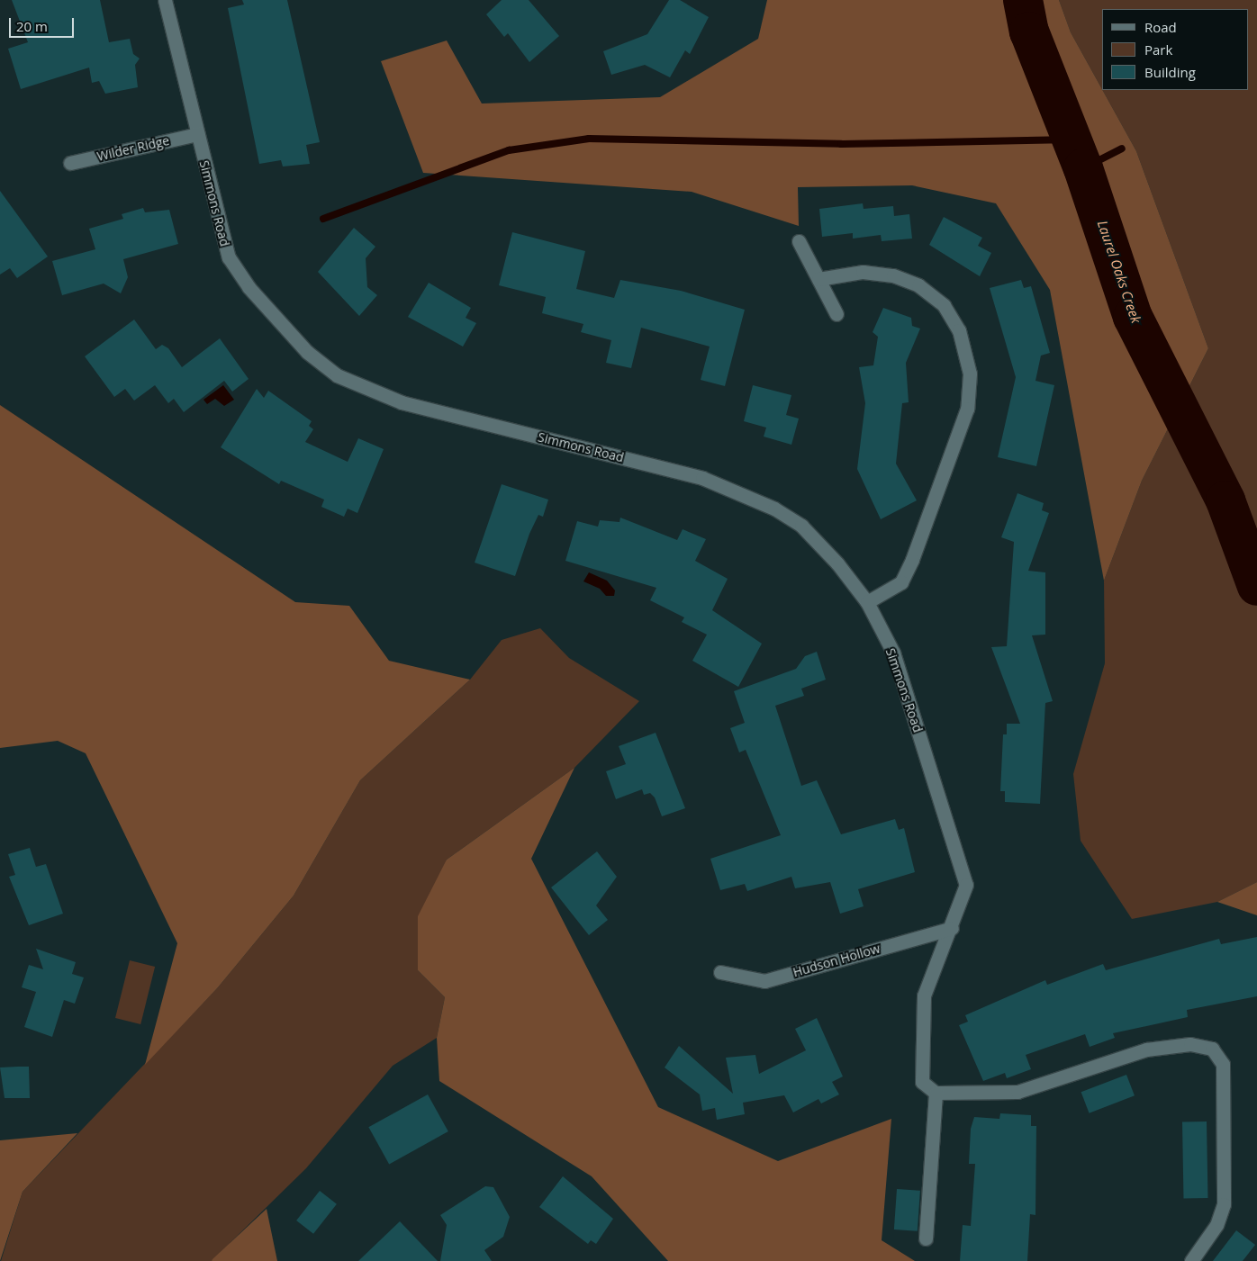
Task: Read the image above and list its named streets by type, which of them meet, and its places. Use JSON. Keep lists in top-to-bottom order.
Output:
{
  "streets": {
    "street": ["Wilder Ridge", "Simmons Road", "Hudson Hollow"]
  },
  "crossings": [
    ["Wilder Ridge", "Simmons Road"],
    ["Simmons Road", "Hudson Hollow"]
  ],
  "water": ["Laurel Oaks Creek"],
  "legend": ["Road", "Park", "Building"],
  "scale_bar": "20 m"
}
